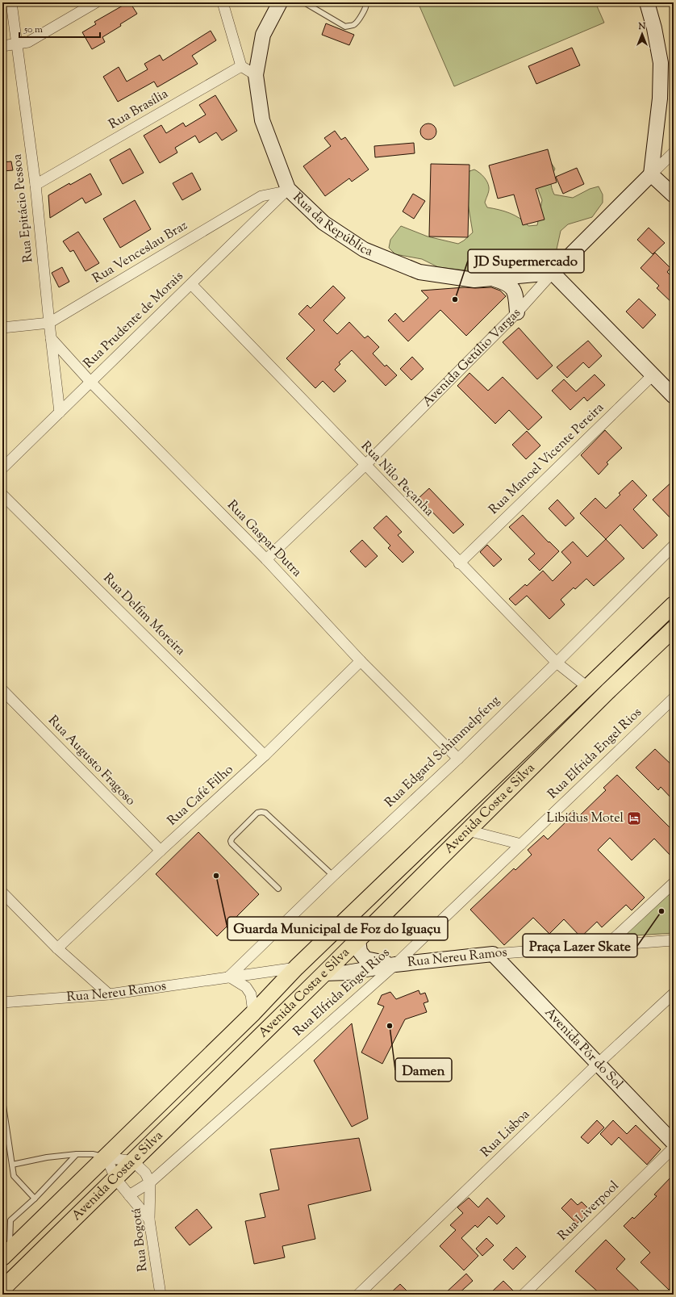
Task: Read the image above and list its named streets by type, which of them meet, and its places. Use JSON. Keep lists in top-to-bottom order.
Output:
{
  "streets": {
    "main road": ["Avenida Costa e Silva"],
    "street": [
      "Rua Brasília",
      "Rua Epitácio Pessoa",
      "Rua da República",
      "Rua Venceslau Braz",
      "Rua Prudente de Morais",
      "Avenida Getúlio Vargas",
      "Rua Manoel Vicente Pereira",
      "Rua Nilo Peçanha",
      "Rua Gaspar Dutra",
      "Rua Delfim Moreira",
      "Rua Edgard Schimmelpfeng",
      "Rua Elfrida Engel Rios",
      "Rua Augusto Fragoso",
      "Rua Café Filho",
      "Rua Nereu Ramos",
      "Avenida Pôr do Sol",
      "Rua Lisboa",
      "Rua Liverpool",
      "Rua Bogotá"
    ]
  },
  "crossings": [
    ["Rua Brasília", "Rua Epitácio Pessoa"],
    ["Rua Epitácio Pessoa", "Rua Venceslau Braz"],
    ["Rua Epitácio Pessoa", "Rua Prudente de Morais"],
    ["Rua Epitácio Pessoa", "Rua Gaspar Dutra"],
    ["Rua da República", "Rua Venceslau Braz"],
    ["Rua da República", "Rua Prudente de Morais"],
    ["Rua da República", "Avenida Getúlio Vargas"],
    ["Rua Venceslau Braz", "Rua Prudente de Morais"],
    ["Rua Prudente de Morais", "Rua Nilo Peçanha"],
    ["Rua Prudente de Morais", "Rua Gaspar Dutra"],
    ["Avenida Getúlio Vargas", "Rua Nilo Peçanha"],
    ["Avenida Getúlio Vargas", "Rua Gaspar Dutra"],
    ["Rua Manoel Vicente Pereira", "Rua Nilo Peçanha"],
    ["Rua Nilo Peçanha", "Rua Edgard Schimmelpfeng"],
    ["Rua Nilo Peçanha", "Avenida Costa e Silva"],
    ["Rua Gaspar Dutra", "Rua Edgard Schimmelpfeng"],
    ["Rua Gaspar Dutra", "Rua Café Filho"],
    ["Rua Delfim Moreira", "Rua Café Filho"],
    ["Rua Edgard Schimmelpfeng", "Rua Nereu Ramos"],
    ["Rua Elfrida Engel Rios", "Rua Nereu Ramos"],
    ["Rua Elfrida Engel Rios", "Rua Bogotá"],
    ["Rua Augusto Fragoso", "Rua Café Filho"],
    ["Avenida Costa e Silva", "Rua Nereu Ramos"],
    ["Rua Nereu Ramos", "Avenida Pôr do Sol"],
    ["Avenida Pôr do Sol", "Rua Lisboa"]
  ],
  "places": {
    "other": [
      "JD Supermercado",
      "Guarda Municipal de Foz do Iguaçu",
      "Praça Lazer Skate",
      "Damen"
    ],
    "hotel": ["Libidus Motel"]
  },
  "scale_bar": "50 m",
  "north": "top"
}
